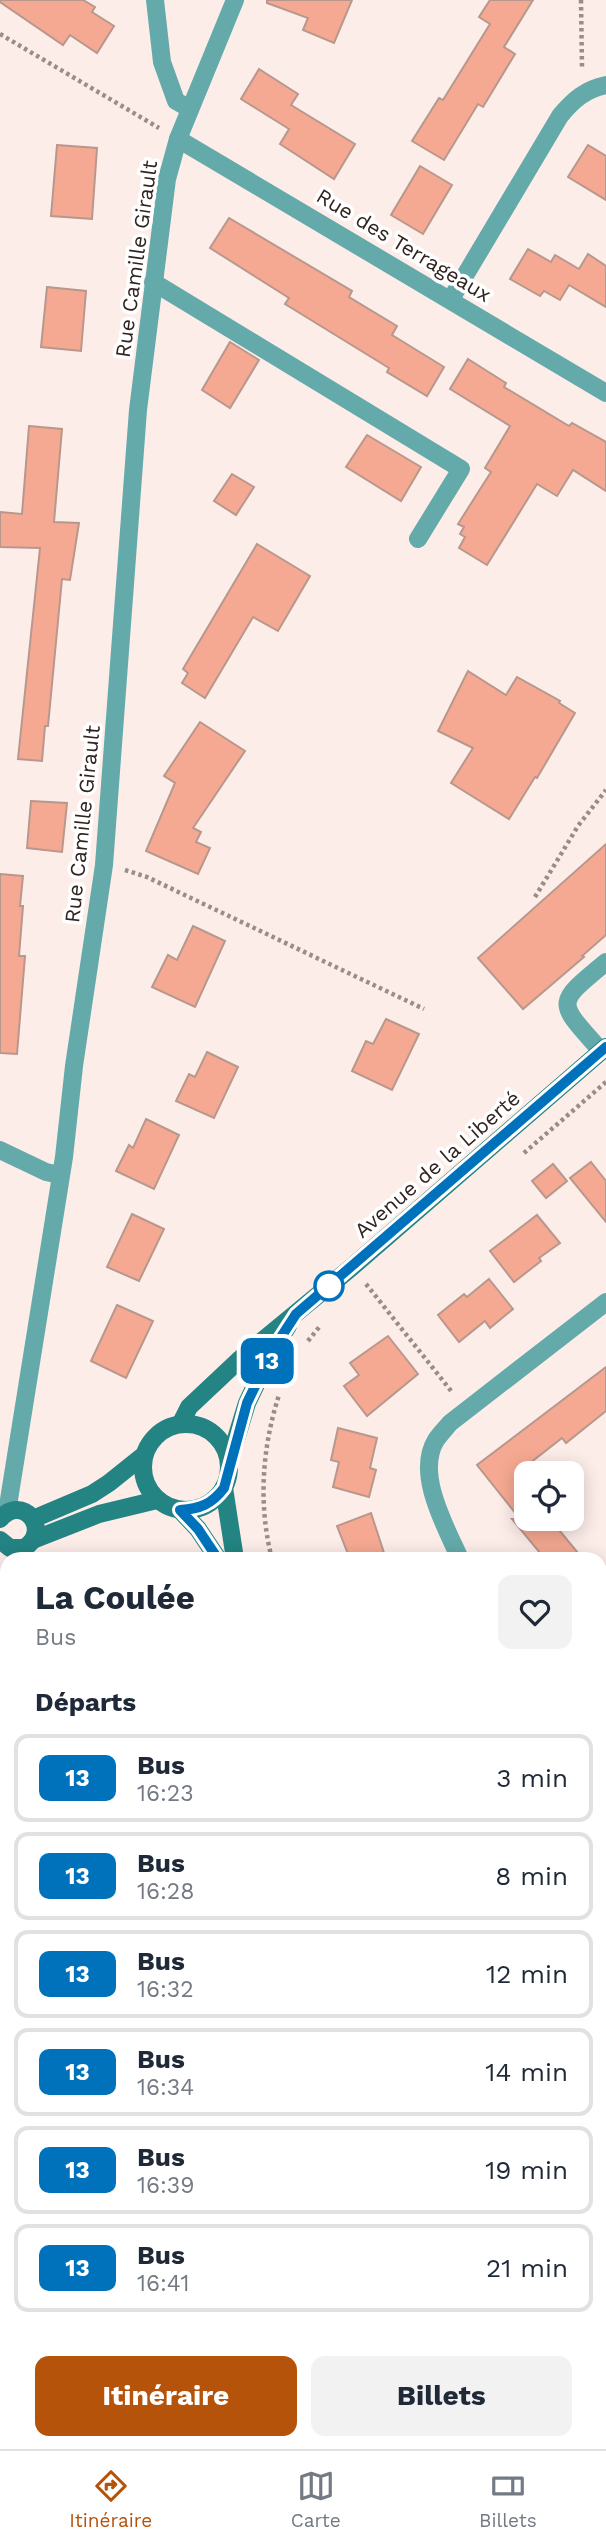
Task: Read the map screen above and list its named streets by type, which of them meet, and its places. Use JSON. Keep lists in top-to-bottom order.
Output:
{
  "streets": {
    "street": ["Rue des Terrageaux", "Rue Camille Girault", "Avenue de la Liberté"]
  },
  "crossings": [
    ["Rue des Terrageaux", "Rue Camille Girault"],
    ["Rue Camille Girault", "Avenue de la Liberté"]
  ],
  "lines": ["bus line 13"],
  "page": {
    "on_map": "13",
    "heading": [
      ["La Coulée", "Bus"],
      "Départs"
    ],
    "list": [
      {
        "mark": "13",
        "name": "Bus",
        "note": "16:23",
        "value": "3 min"
      },
      {
        "mark": "13",
        "name": "Bus",
        "note": "16:28",
        "value": "8 min"
      },
      {
        "mark": "13",
        "name": "Bus",
        "note": "16:32",
        "value": "12 min"
      },
      {
        "mark": "13",
        "name": "Bus",
        "note": "16:34",
        "value": "14 min"
      },
      {
        "mark": "13",
        "name": "Bus",
        "note": "16:39",
        "value": "19 min"
      },
      {
        "mark": "13",
        "name": "Bus",
        "note": "16:41",
        "value": "21 min"
      }
    ],
    "buttons": ["Itinéraire", "Billets"],
    "tabs": ["Itinéraire", "Carte", "Billets"]
  }
}
